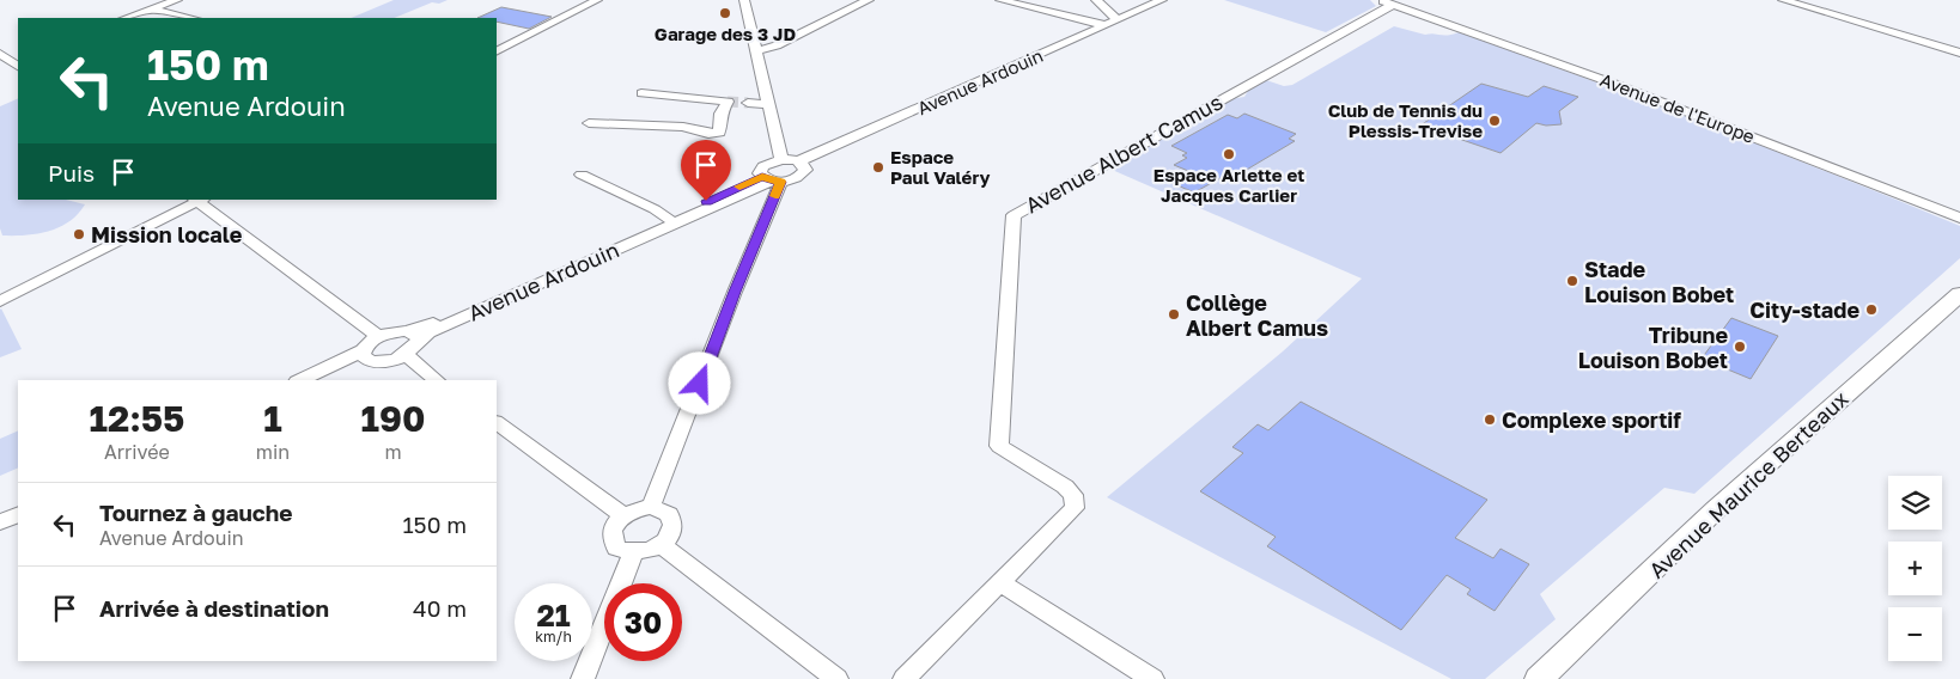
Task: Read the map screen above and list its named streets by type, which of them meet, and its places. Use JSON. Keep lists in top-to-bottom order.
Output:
{
  "streets": {
    "main road": ["Avenue Maurice Berteaux"],
    "street": ["Avenue Ardouin", "Avenue de l'Europe", "Avenue Albert Camus"]
  },
  "crossings": [
    ["Avenue de l'Europe", "Avenue Albert Camus"]
  ],
  "places": [
    "Garage des 3 JD",
    "Club de Tennis du Plessis-Trevise",
    "Espace Arlette et Jacques Carlier",
    "Espace Paul Valéry",
    "Mission locale",
    "Stade Louison Bobet",
    "City-stade",
    "Collège Albert Camus",
    "Tribune Louison Bobet",
    "Complexe sportif"
  ],
  "page": {
    "turn": ["150 m", "Avenue Ardouin"],
    "then": "Puis",
    "eta": [
      "12:55",
      "Arrivée",
      "1",
      "min",
      "190",
      "m"
    ],
    "map_buttons": ["+", "−"],
    "list": [
      {
        "name": "Tournez à gauche",
        "note": "Avenue Ardouin",
        "value": "150 m"
      },
      {
        "name": "Arrivée à destination",
        "value": "40 m"
      }
    ],
    "speed": "21 km/h",
    "limit": "30"
  }
}
